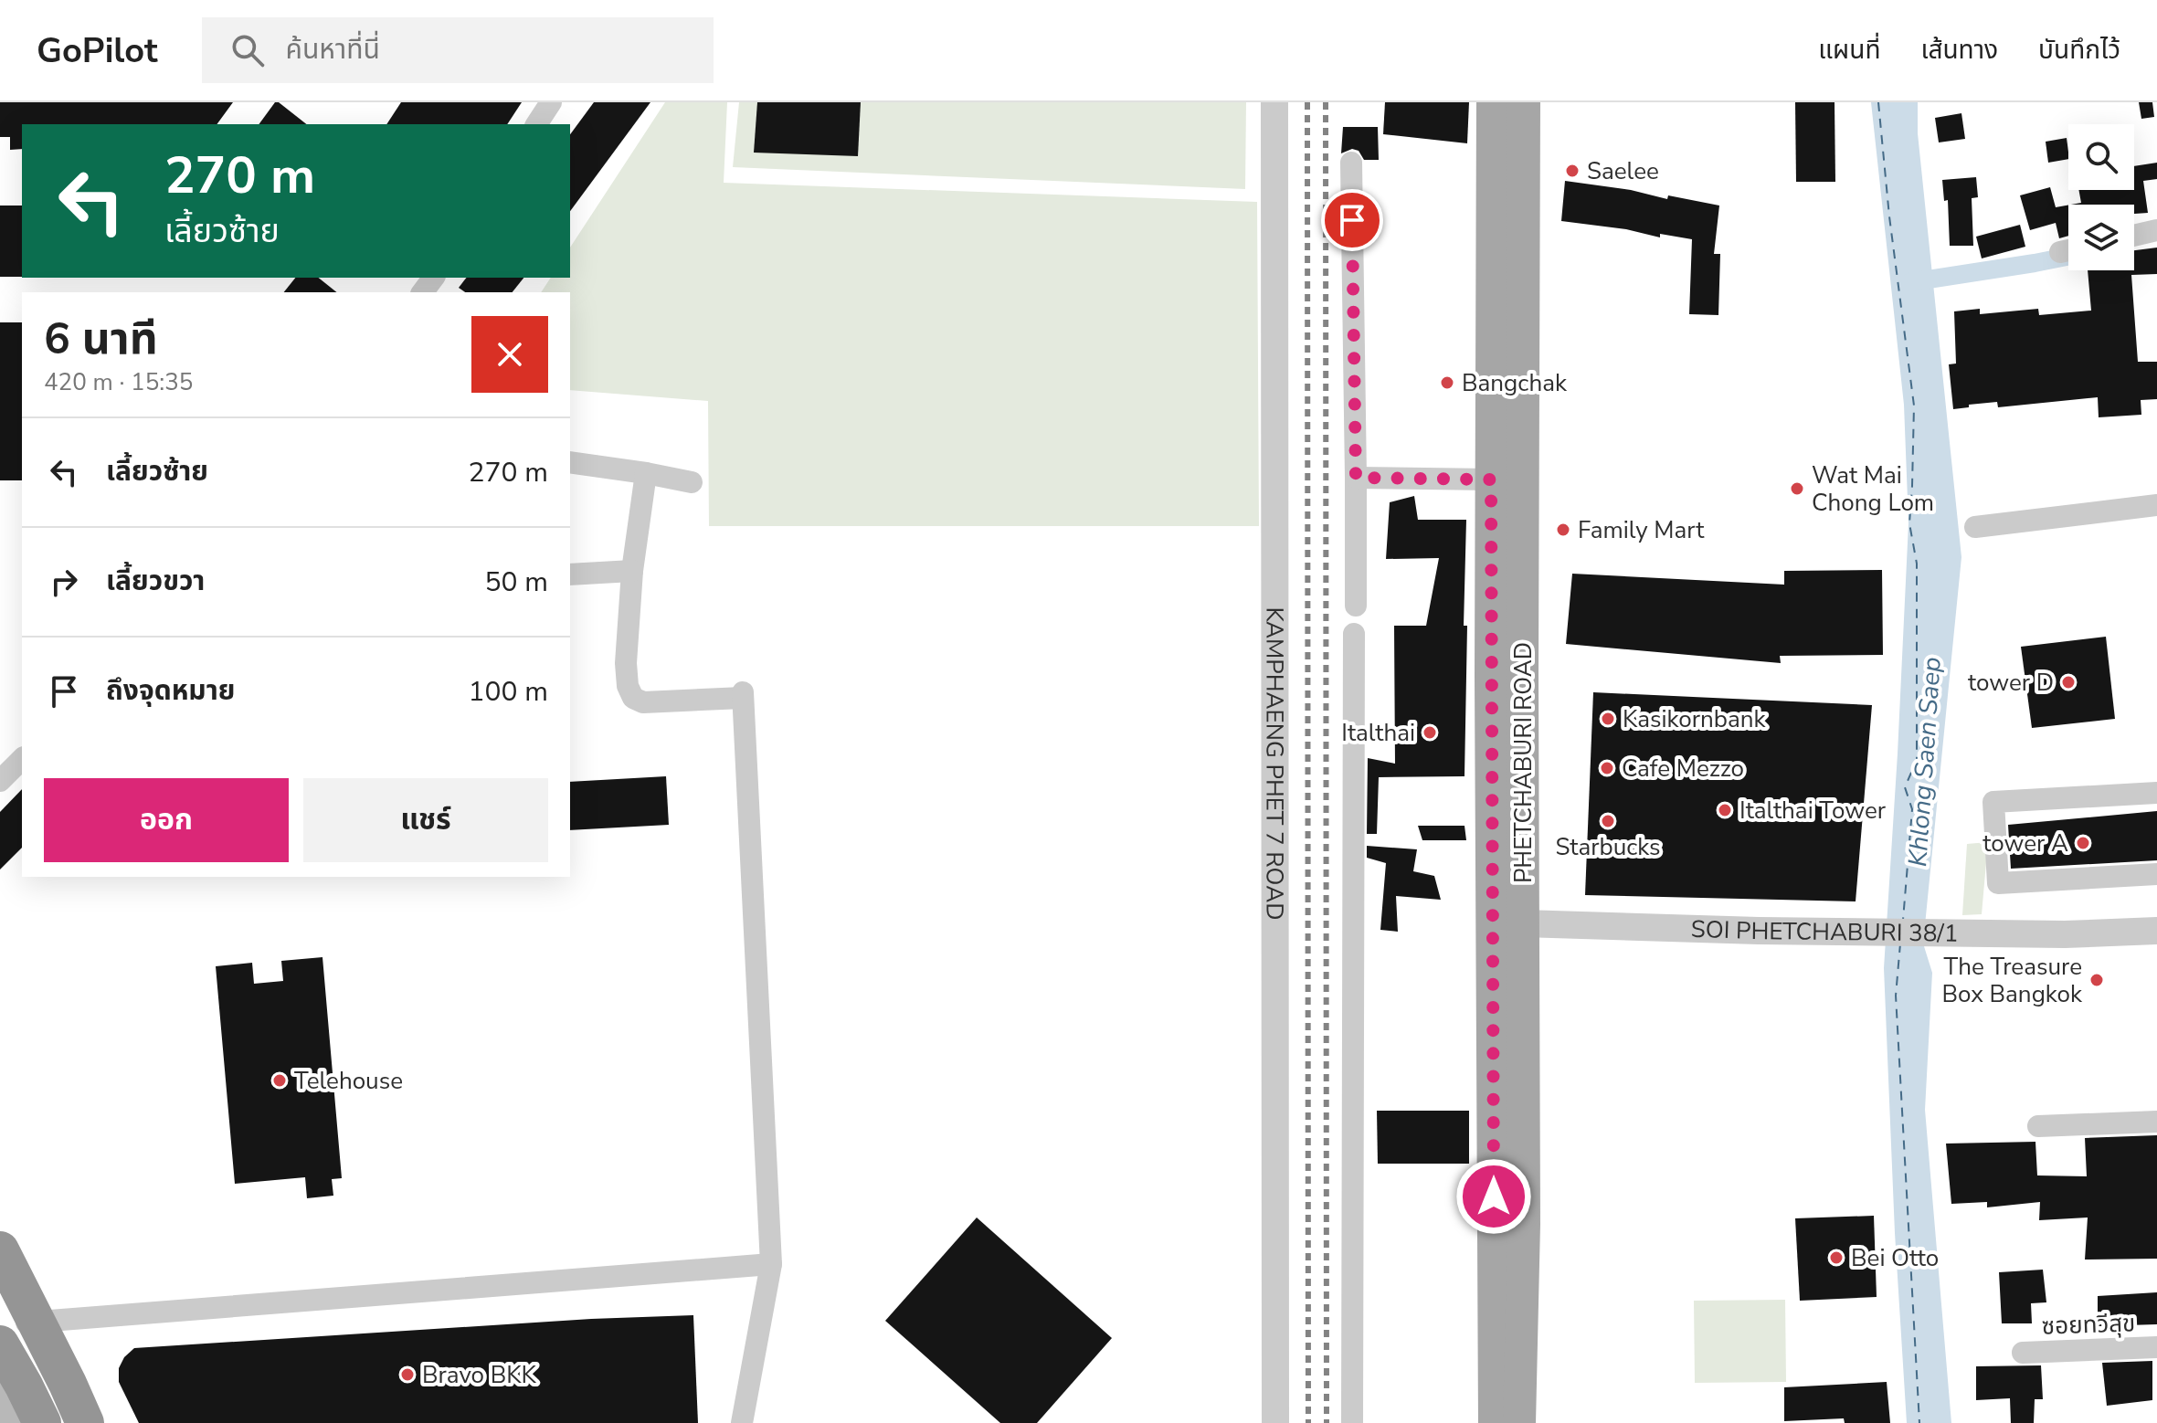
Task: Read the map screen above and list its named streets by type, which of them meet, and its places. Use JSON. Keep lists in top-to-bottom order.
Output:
{
  "streets": {
    "main road": ["PHETCHABURI ROAD"],
    "street": ["KAMPHAENG PHET 7 ROAD", "SOI PHETCHABURI 38/1", "ซอยทวีสุข"]
  },
  "crossings": [
    ["PHETCHABURI ROAD", "SOI PHETCHABURI 38/1"]
  ],
  "water": ["Khlong Saen Saep"],
  "places": [
    "Saelee",
    "Bangchak",
    "Wat Mai Chong Lom",
    "Family Mart",
    "tower D",
    "Kasikornbank",
    "Italthai",
    "Cafe Mezzo",
    "Italthai Tower",
    "Starbucks",
    "tower A",
    "The Treasure Box Bangkok",
    "Telehouse",
    "Bei Otto",
    "Bravo BKK"
  ],
  "page": {
    "header": "GoPilot",
    "search": "ค้นหาที่นี่",
    "nav": ["แผนที่", "เส้นทาง", "บันทึกไว้"],
    "turn": ["270 m", "เลี้ยวซ้าย"],
    "heading": ["6 นาที", "420 m · 15:35"],
    "list": [
      {
        "name": "เลี้ยวซ้าย",
        "value": "270 m"
      },
      {
        "name": "เลี้ยวขวา",
        "value": "50 m"
      },
      {
        "name": "ถึงจุดหมาย",
        "value": "100 m"
      }
    ],
    "buttons": ["ออก", "แชร์"]
  }
}
